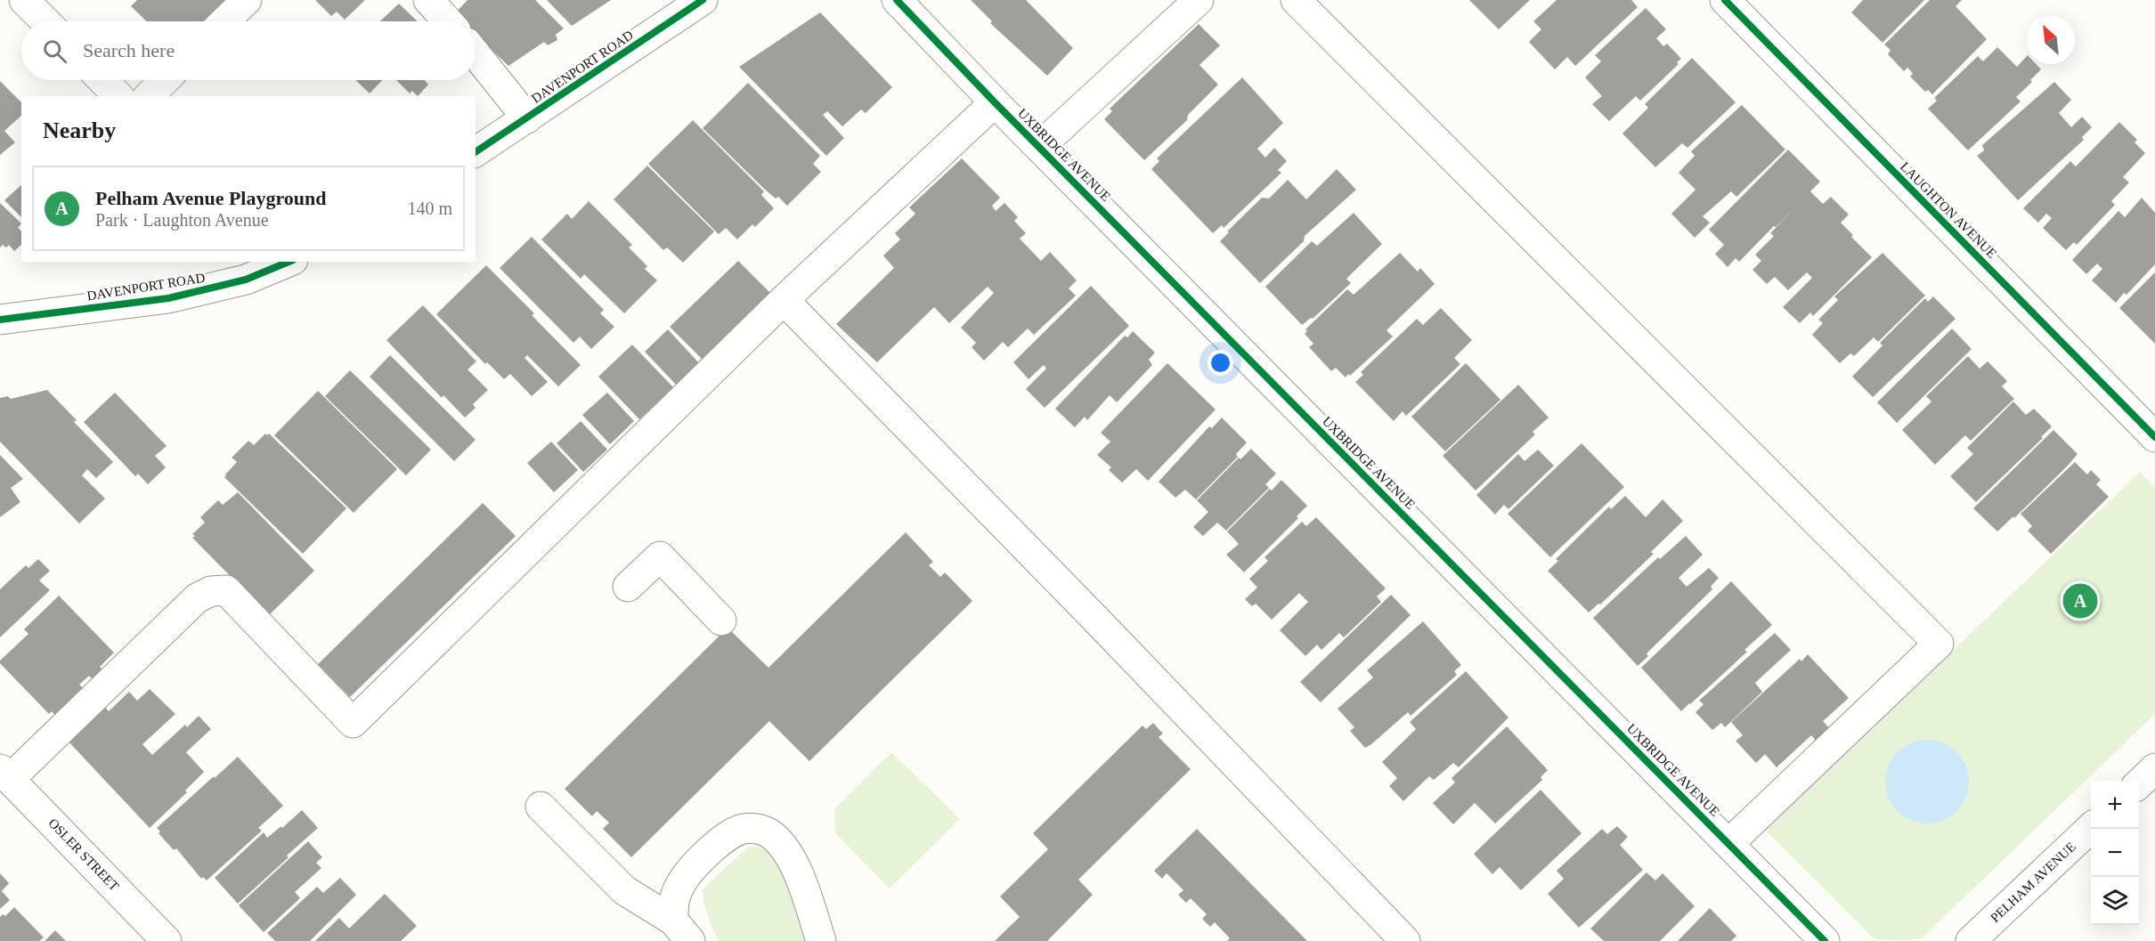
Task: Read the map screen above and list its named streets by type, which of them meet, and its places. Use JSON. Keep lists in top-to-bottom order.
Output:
{
  "streets": {
    "street": [
      "DAVENPORT ROAD",
      "UXBRIDGE AVENUE",
      "LAUGHTON AVENUE",
      "OSLER STREET",
      "PELHAM AVENUE"
    ]
  },
  "north": "top left",
  "page": {
    "search": "Search here",
    "heading": "Nearby",
    "list": [
      {
        "mark": "A",
        "name": "Pelham Avenue Playground",
        "note": "Park · Laughton Avenue",
        "value": "140 m"
      }
    ],
    "pins": "A",
    "map_buttons": ["+", "−"]
  }
}
